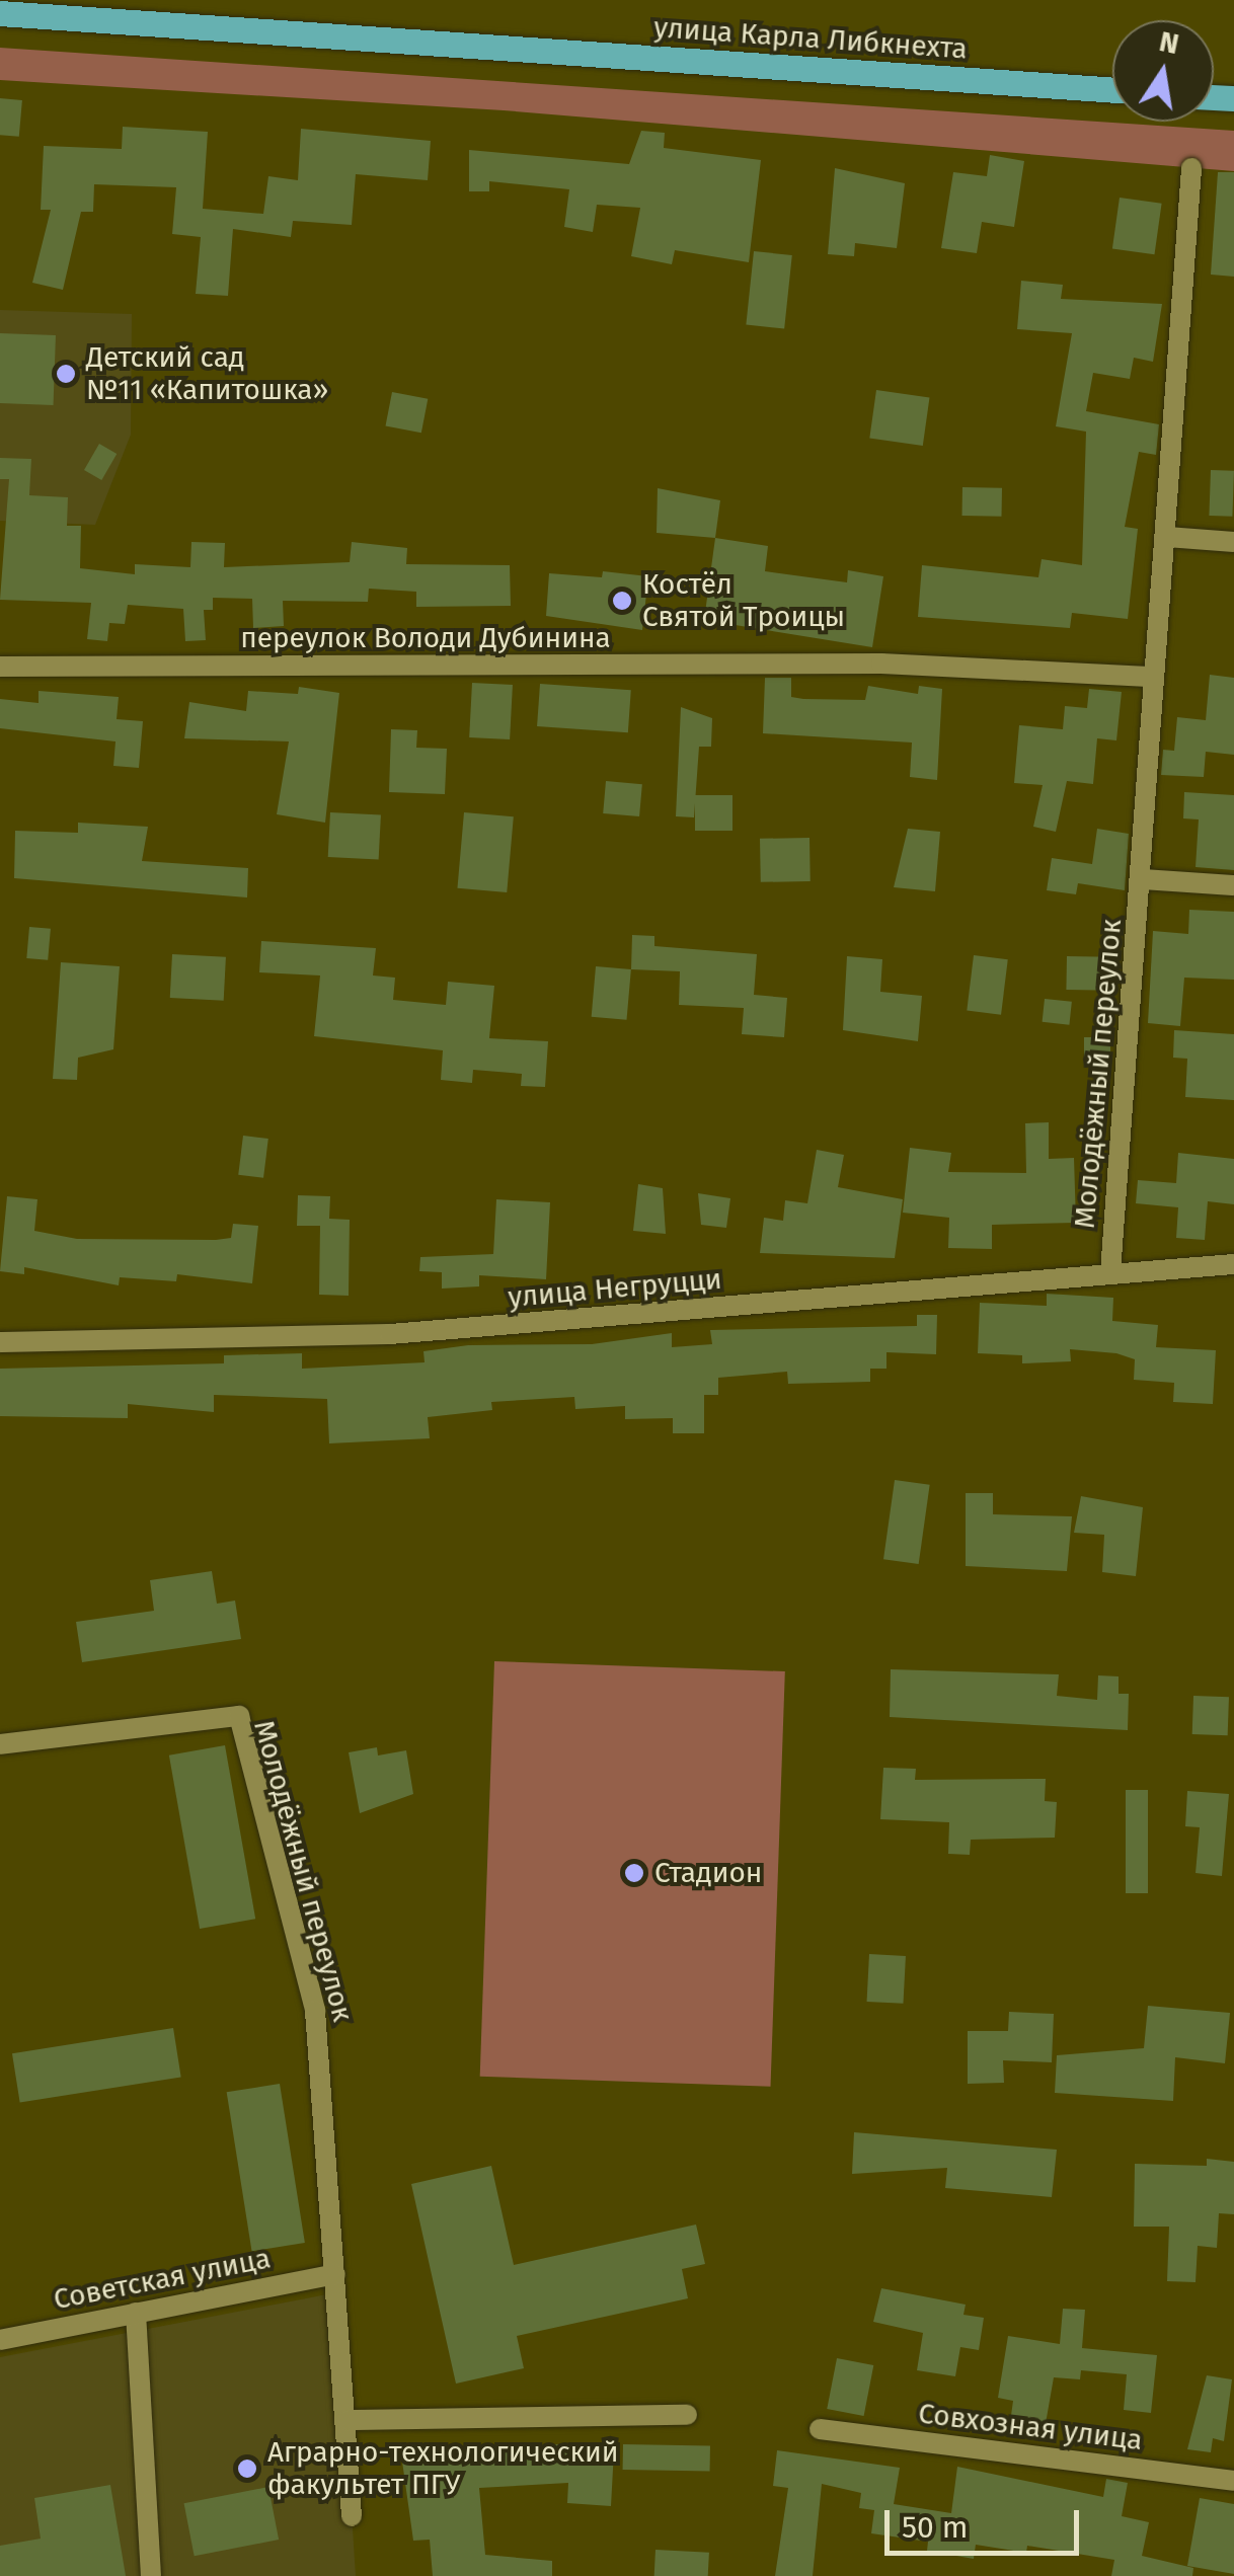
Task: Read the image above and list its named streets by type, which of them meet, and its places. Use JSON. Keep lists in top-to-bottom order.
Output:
{
  "streets": {
    "main road": ["улица Карла Либкнехта"],
    "street": [
      "переулок Володи Дубинина",
      "Молодёжный переулок",
      "улица Негруцци",
      "Советская улица",
      "Совхозная улица"
    ]
  },
  "crossings": [
    ["переулок Володи Дубинина", "Молодёжный переулок"],
    ["Молодёжный переулок", "улица Негруцци"],
    ["Молодёжный переулок", "Советская улица"]
  ],
  "places": [
    "Детский сад №11 «Капитошка»",
    "Костёл Святой Троицы",
    "Стадион",
    "Аграрно-технологический факультет ПГУ"
  ],
  "scale_bar": "50 m",
  "north": "top"
}
